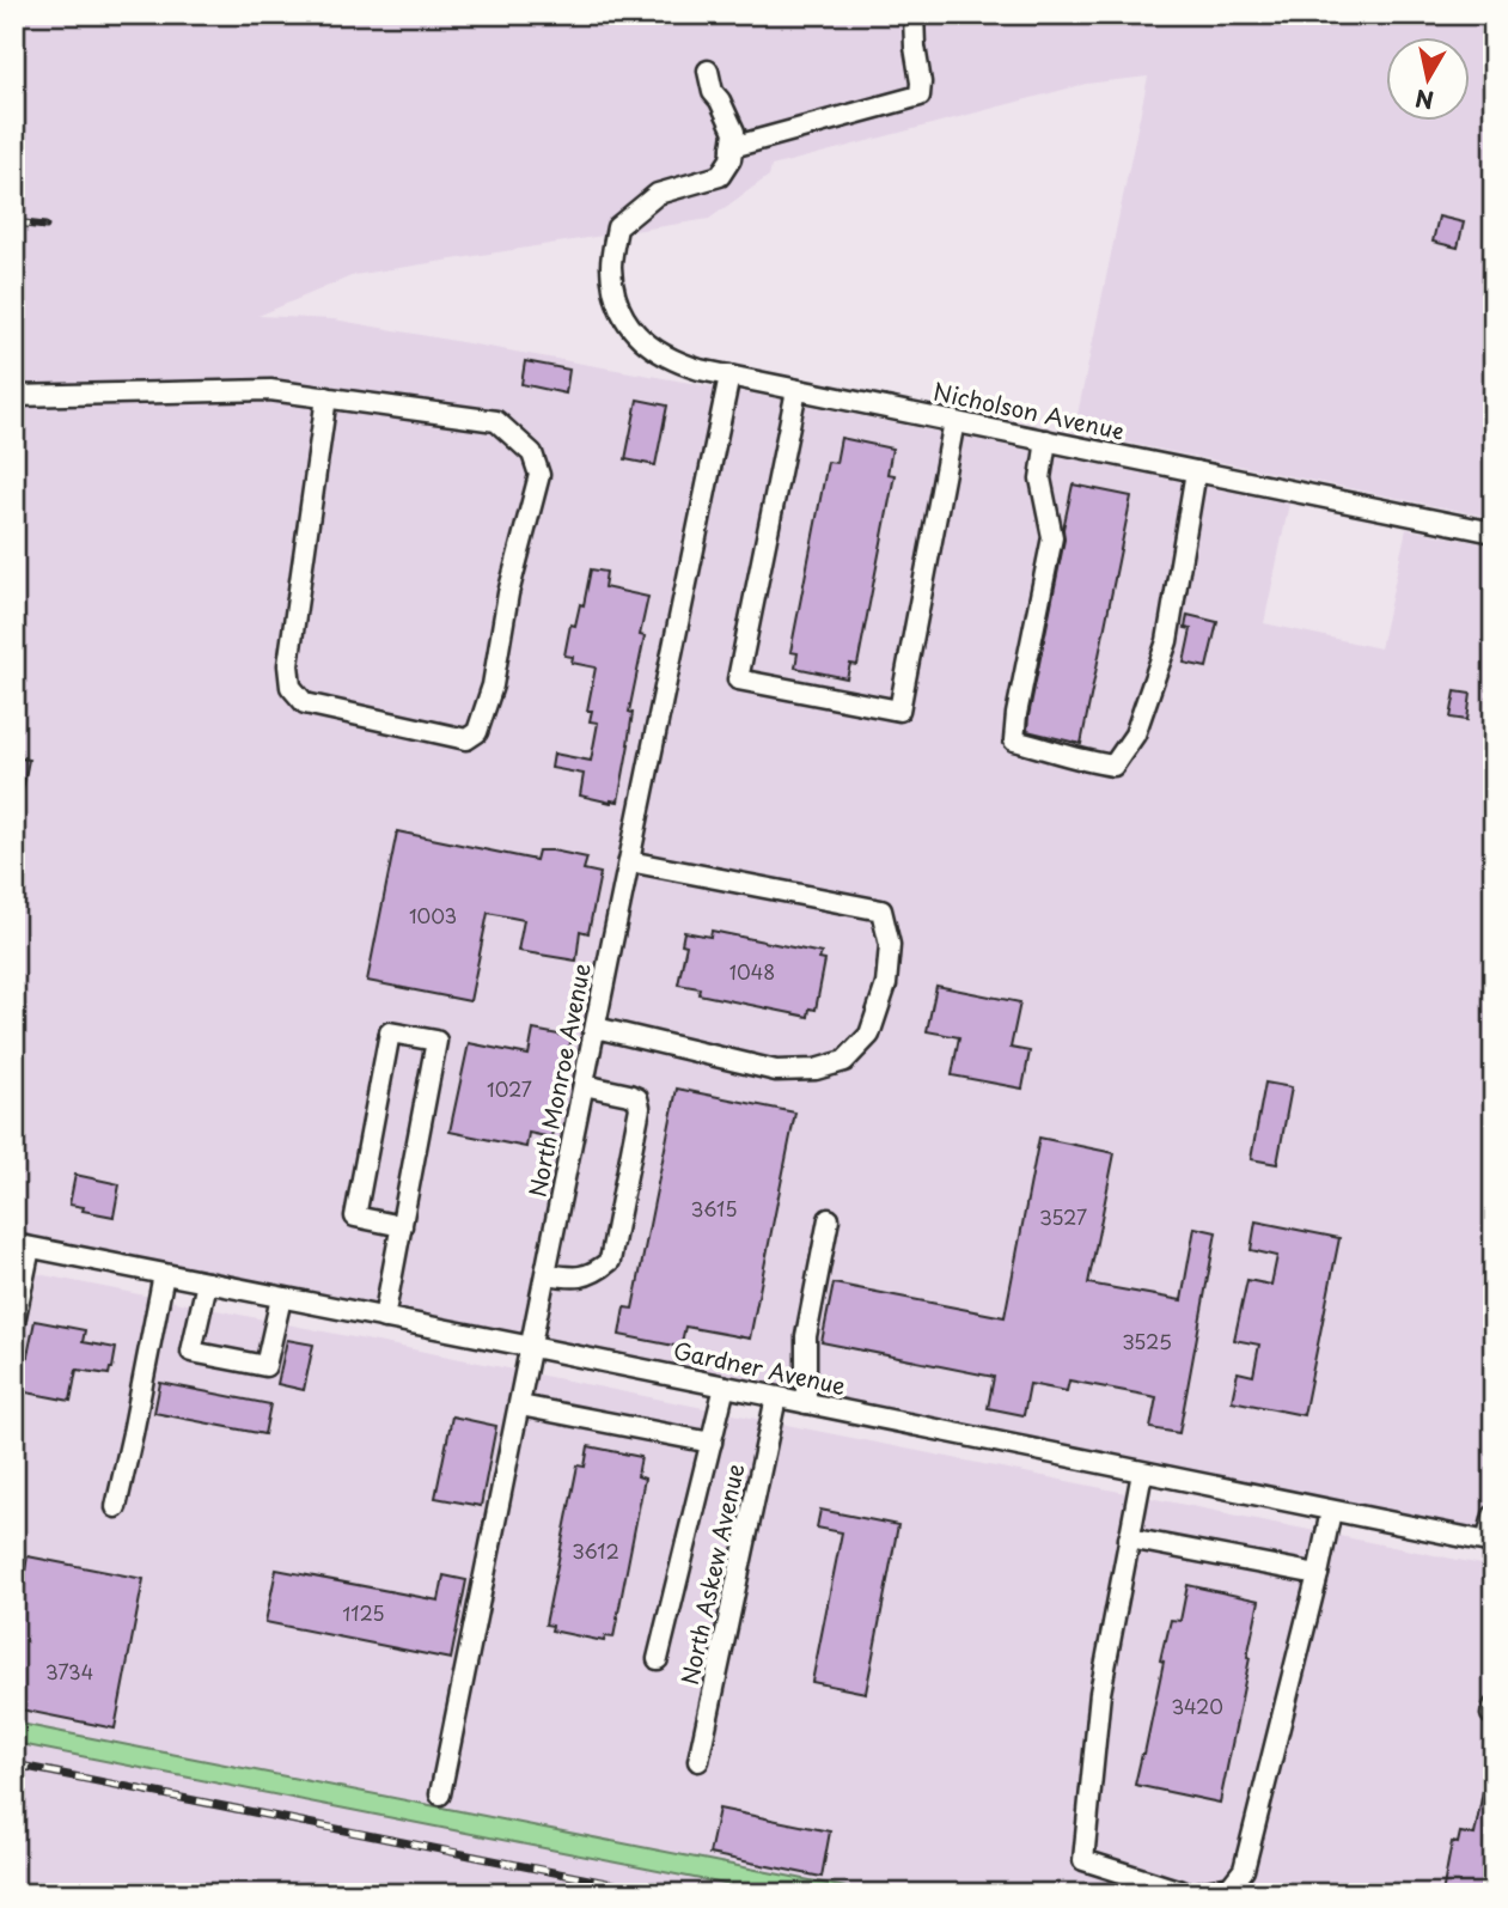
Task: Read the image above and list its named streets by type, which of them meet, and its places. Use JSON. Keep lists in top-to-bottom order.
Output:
{
  "streets": {
    "street": [
      "Nicholson Avenue",
      "North Monroe Avenue",
      "Gardner Avenue",
      "North Askew Avenue"
    ]
  },
  "crossings": [
    ["Nicholson Avenue", "North Monroe Avenue"],
    ["North Monroe Avenue", "Gardner Avenue"],
    ["Gardner Avenue", "North Askew Avenue"]
  ],
  "house_numbers": [
    "1003",
    "1048",
    "1027",
    "3615",
    "3527",
    "3525",
    "3612",
    "1125",
    "3734",
    "3420"
  ],
  "north": "bottom"
}
